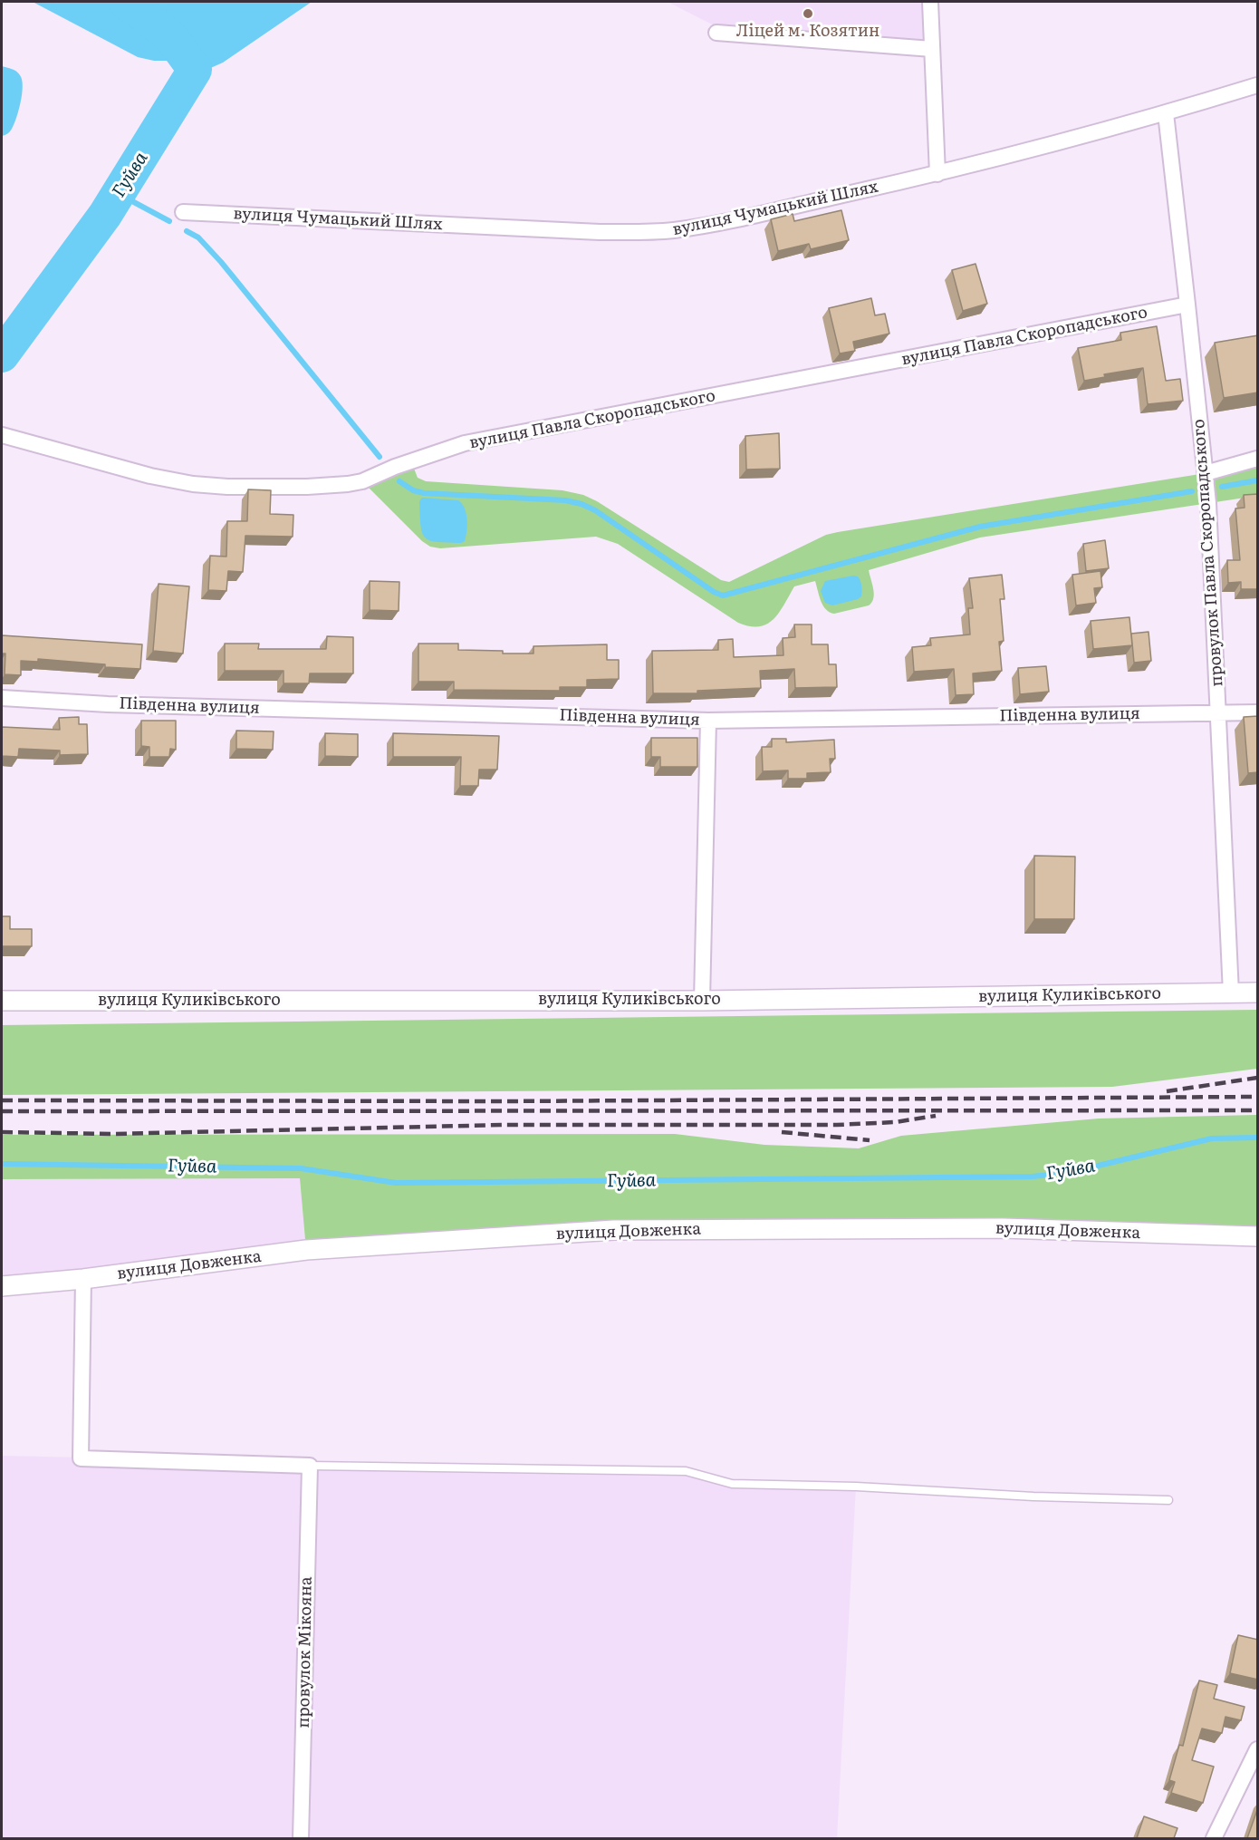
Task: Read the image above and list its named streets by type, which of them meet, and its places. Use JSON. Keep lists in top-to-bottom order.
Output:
{
  "streets": {
    "street": [
      "вулиця Чумацький Шлях",
      "вулиця Павла Скоропадського",
      "провулок Павла Скоропадського",
      "Південна вулиця",
      "вулиця Куликівського",
      "вулиця Довженка",
      "провулок Мікояна"
    ]
  },
  "crossings": [
    ["вулиця Чумацький Шлях", "провулок Павла Скоропадського"],
    ["вулиця Павла Скоропадського", "провулок Павла Скоропадського"],
    ["провулок Павла Скоропадського", "Південна вулиця"],
    ["провулок Павла Скоропадського", "вулиця Куликівського"]
  ],
  "water": ["Гуйва"],
  "places": ["Ліцей м. Козятин"]
}
